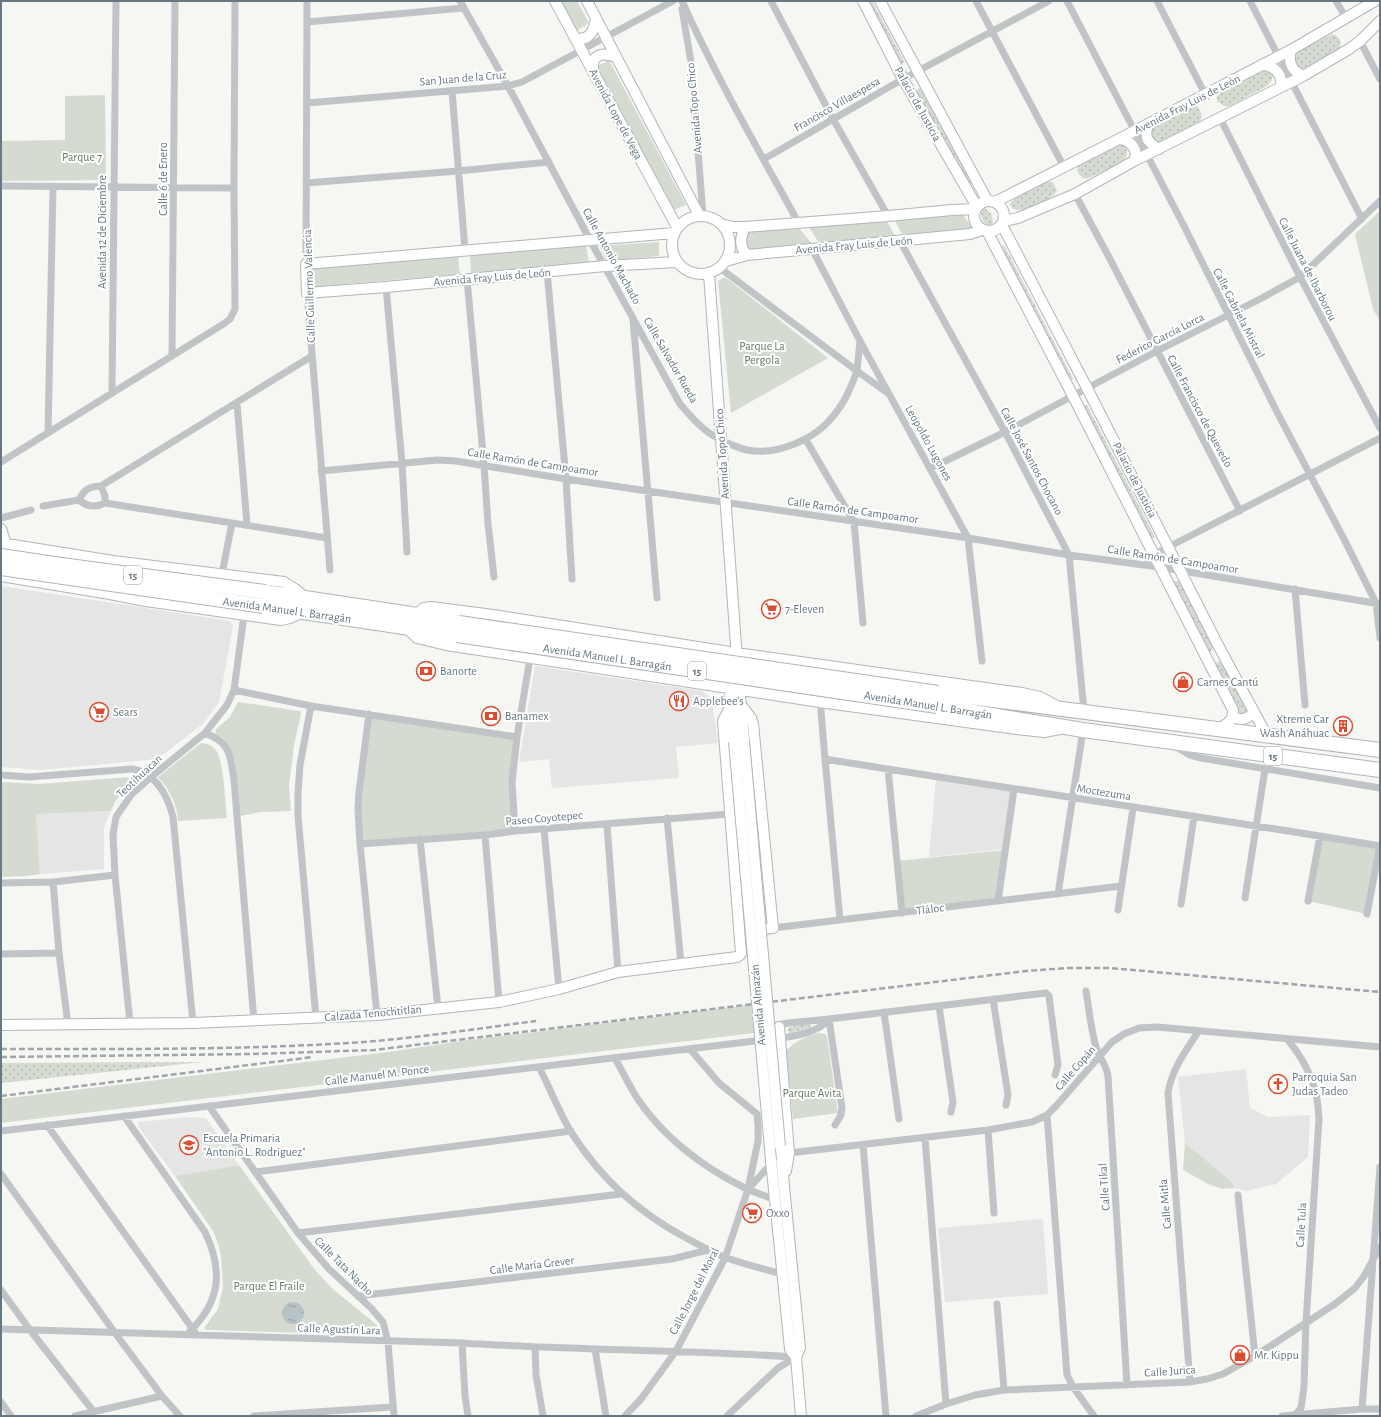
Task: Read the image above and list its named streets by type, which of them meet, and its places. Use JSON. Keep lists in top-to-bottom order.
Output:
{
  "streets": {
    "highway": ["15", "Avenida Manuel L. Barragán"],
    "street": [
      "San Juan de la Cruz",
      "Francisco Villaespesa",
      "Palacio de Justicia",
      "Avenida Fray Luis de León",
      "Avenida Topo Chico",
      "Avenida Lope de Vega",
      "Calle 6 de Enero",
      "Avenida 12 de Diciembre",
      "Calle Antonio Machado",
      "Calle Juana de Ibarborou",
      "Calle Guillermo Valencia",
      "Calle Gabriela Mistral",
      "Federico García Lorca",
      "Calle Salvador Rueda",
      "Calle Francisco de Quevedo",
      "Leopoldo Lugones",
      "Calle José Santos Chocano",
      "Calle Ramón de Campoamor",
      "Teotihuacan",
      "Moctezuma",
      "Paseo Coyotepec",
      "Tláloc",
      "Avenida Almazán",
      "Calzada Tenochtitlan",
      "Calle Copán",
      "Calle Manuel M. Ponce",
      "Calle Tikal",
      "Calle Mitla",
      "Calle Tula",
      "Calle María Grever",
      "Calle Tata Nacho",
      "Calle Jorge del Moral",
      "Calle Agustín Lara",
      "Calle Jurica"
    ]
  },
  "crossings": [
    ["San Juan de la Cruz", "Avenida Lope de Vega"],
    ["San Juan de la Cruz", "Calle Antonio Machado"],
    ["San Juan de la Cruz", "Calle Guillermo Valencia"],
    ["Francisco Villaespesa", "Palacio de Justicia"],
    ["Palacio de Justicia", "Avenida Fray Luis de León"],
    ["Palacio de Justicia", "Federico García Lorca"],
    ["Palacio de Justicia", "Calle Ramón de Campoamor"],
    ["Palacio de Justicia", "Avenida Manuel L. Barragán"],
    ["Avenida Fray Luis de León", "Avenida Topo Chico"],
    ["Avenida Fray Luis de León", "Avenida Lope de Vega"],
    ["Avenida Fray Luis de León", "Calle Antonio Machado"],
    ["Avenida Fray Luis de León", "Calle Guillermo Valencia"],
    ["Avenida Fray Luis de León", "Calle Gabriela Mistral"],
    ["Avenida Fray Luis de León", "Leopoldo Lugones"],
    ["Avenida Fray Luis de León", "Calle José Santos Chocano"],
    ["Avenida Topo Chico", "Avenida Lope de Vega"],
    ["Avenida Topo Chico", "Calle Salvador Rueda"],
    ["Avenida Topo Chico", "Calle Ramón de Campoamor"],
    ["Avenida Topo Chico", "Avenida Almazán"],
    ["Calle Antonio Machado", "Calle Salvador Rueda"],
    ["Calle Antonio Machado", "Calle Ramón de Campoamor"],
    ["Calle Juana de Ibarborou", "Federico García Lorca"],
    ["Calle Guillermo Valencia", "Calle Ramón de Campoamor"],
    ["Calle Gabriela Mistral", "Federico García Lorca"],
    ["Calle Gabriela Mistral", "Calle Ramón de Campoamor"],
    ["Federico García Lorca", "Calle Francisco de Quevedo"],
    ["Federico García Lorca", "Leopoldo Lugones"],
    ["Federico García Lorca", "Calle José Santos Chocano"],
    ["Calle Salvador Rueda", "Leopoldo Lugones"],
    ["Leopoldo Lugones", "Calle Ramón de Campoamor"],
    ["Calle José Santos Chocano", "Calle Ramón de Campoamor"],
    ["Calle José Santos Chocano", "Avenida Manuel L. Barragán"],
    ["Teotihuacan", "Calzada Tenochtitlan"],
    ["Tláloc", "Calzada Tenochtitlan"],
    ["Avenida Almazán", "Calle Copán"],
    ["Avenida Almazán", "Calle Agustín Lara"],
    ["Calle Copán", "Calle Tikal"],
    ["Calle Copán", "Calle Mitla"],
    ["Calle Copán", "Calle Tula"],
    ["Calle Manuel M. Ponce", "Calle Tata Nacho"],
    ["Calle Manuel M. Ponce", "Calle Jorge del Moral"],
    ["Calle Tikal", "Calle Jurica"],
    ["Calle Mitla", "Calle Jurica"],
    ["Calle Tula", "Calle Jurica"],
    ["Calle María Grever", "Calle Tata Nacho"],
    ["Calle Tata Nacho", "Calle Agustín Lara"],
    ["Calle Jorge del Moral", "Calle Agustín Lara"]
  ],
  "parks": [
    "Parque 7",
    "Parque La Pergola",
    "Parque Avita",
    "Parque El Fraile"
  ],
  "places": {
    "supermarket": ["7-Eleven", "Sears", "Oxxo"],
    "bank": ["Banorte", "Banamex"],
    "shop": ["Carnes Cantú", "Mr. Kippu"],
    "restaurant": ["Applebee's"],
    "building": ["Xtreme Car Wash Anáhuac"],
    "church": ["Parroquia San Judas Tadeo"],
    "school or university": ["Escuela Primaria \"Antonio L. Rodriguez\""]
  }
}
